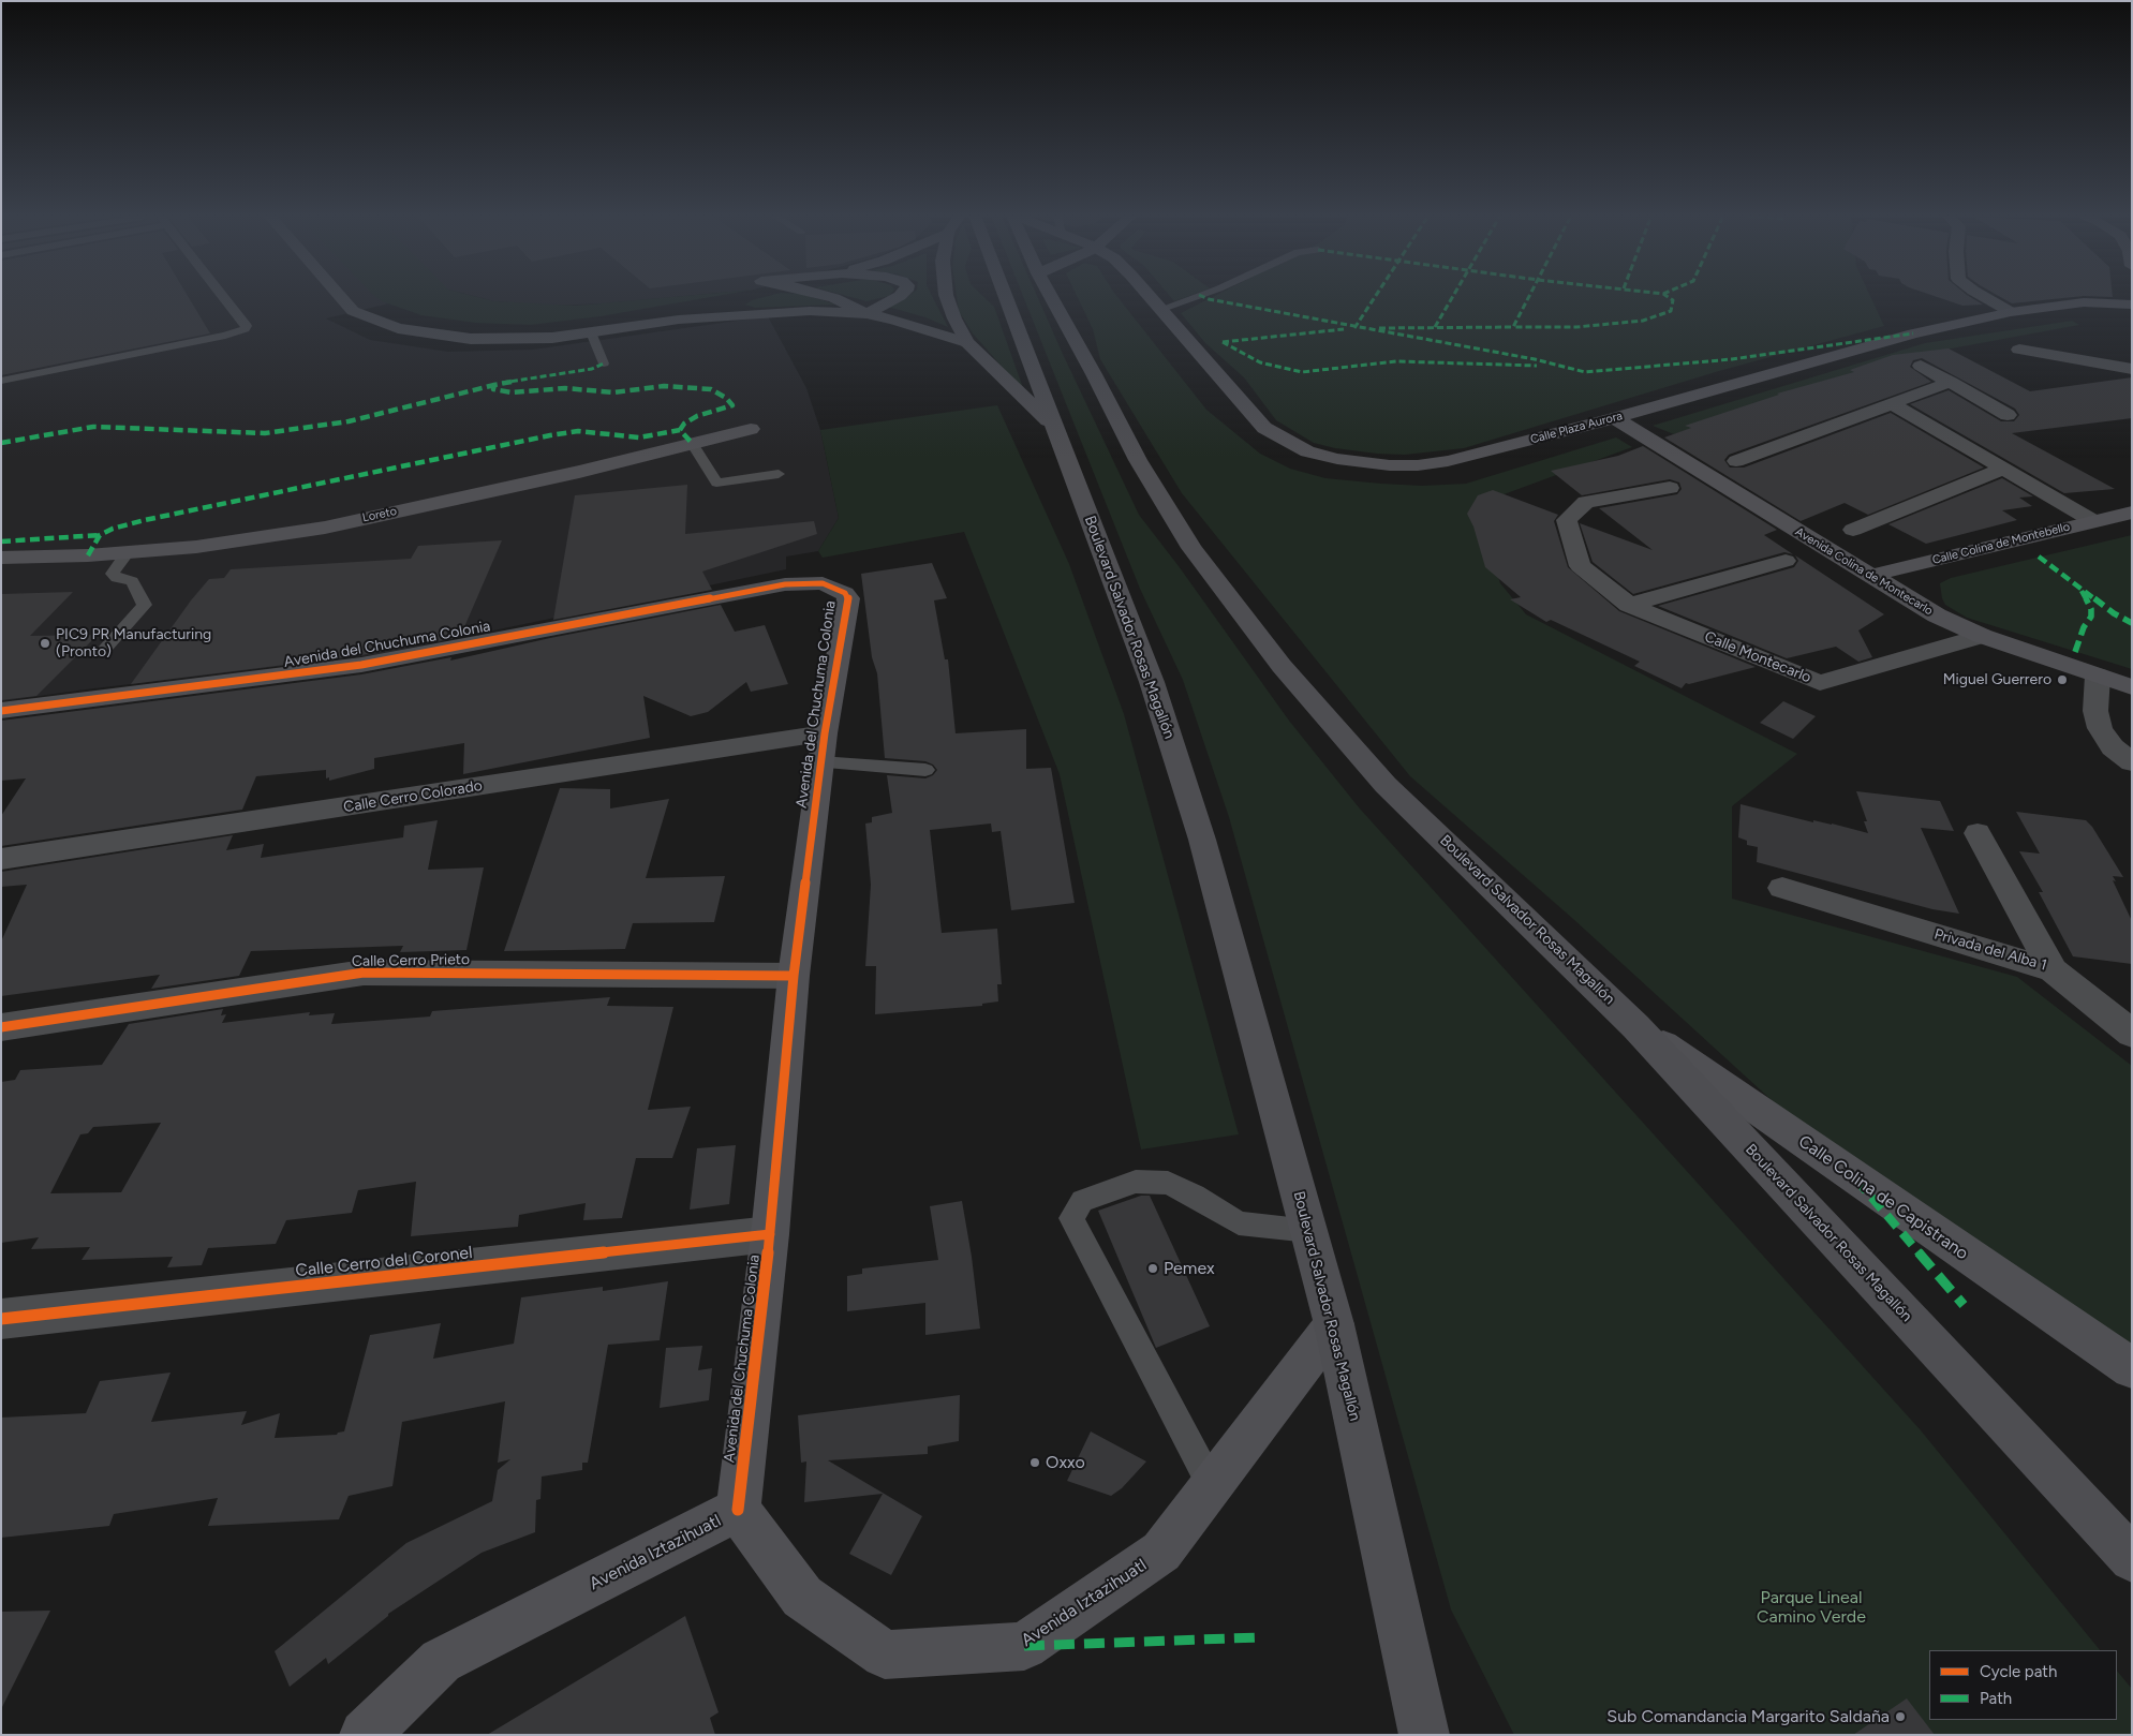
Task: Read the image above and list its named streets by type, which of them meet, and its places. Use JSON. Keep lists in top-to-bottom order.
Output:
{
  "streets": {
    "highway": ["Boulevard Salvador Rosas Magallón"],
    "street": [
      "Calle Plaza Aurora",
      "Loreto",
      "Calle Colina de Montebello",
      "Avenida Colina de Montecarlo",
      "Avenida del Chuchuma Colonia",
      "Calle Montecarlo",
      "Calle Cerro Colorado",
      "Privada del Alba 1",
      "Calle Cerro Prieto",
      "Calle Colina de Capistrano",
      "Calle Cerro del Coronel",
      "Avenida Iztazihuatl"
    ]
  },
  "crossings": [
    ["Calle Plaza Aurora", "Avenida Colina de Montecarlo"],
    ["Calle Colina de Montebello", "Avenida Colina de Montecarlo"],
    ["Avenida Colina de Montecarlo", "Calle Montecarlo"],
    ["Boulevard Salvador Rosas Magallón", "Calle Colina de Capistrano"],
    ["Boulevard Salvador Rosas Magallón", "Avenida Iztazihuatl"],
    ["Avenida del Chuchuma Colonia", "Calle Cerro Colorado"],
    ["Avenida del Chuchuma Colonia", "Calle Cerro Prieto"],
    ["Avenida del Chuchuma Colonia", "Calle Cerro del Coronel"],
    ["Avenida del Chuchuma Colonia", "Avenida Iztazihuatl"]
  ],
  "parks": ["Parque Lineal Camino Verde"],
  "places": [
    "PIC9 PR Manufacturing (Pronto)",
    "Miguel Guerrero",
    "Pemex",
    "Oxxo",
    "Sub Comandancia Margarito Saldaña"
  ],
  "legend": ["Cycle path", "Path"]
}
